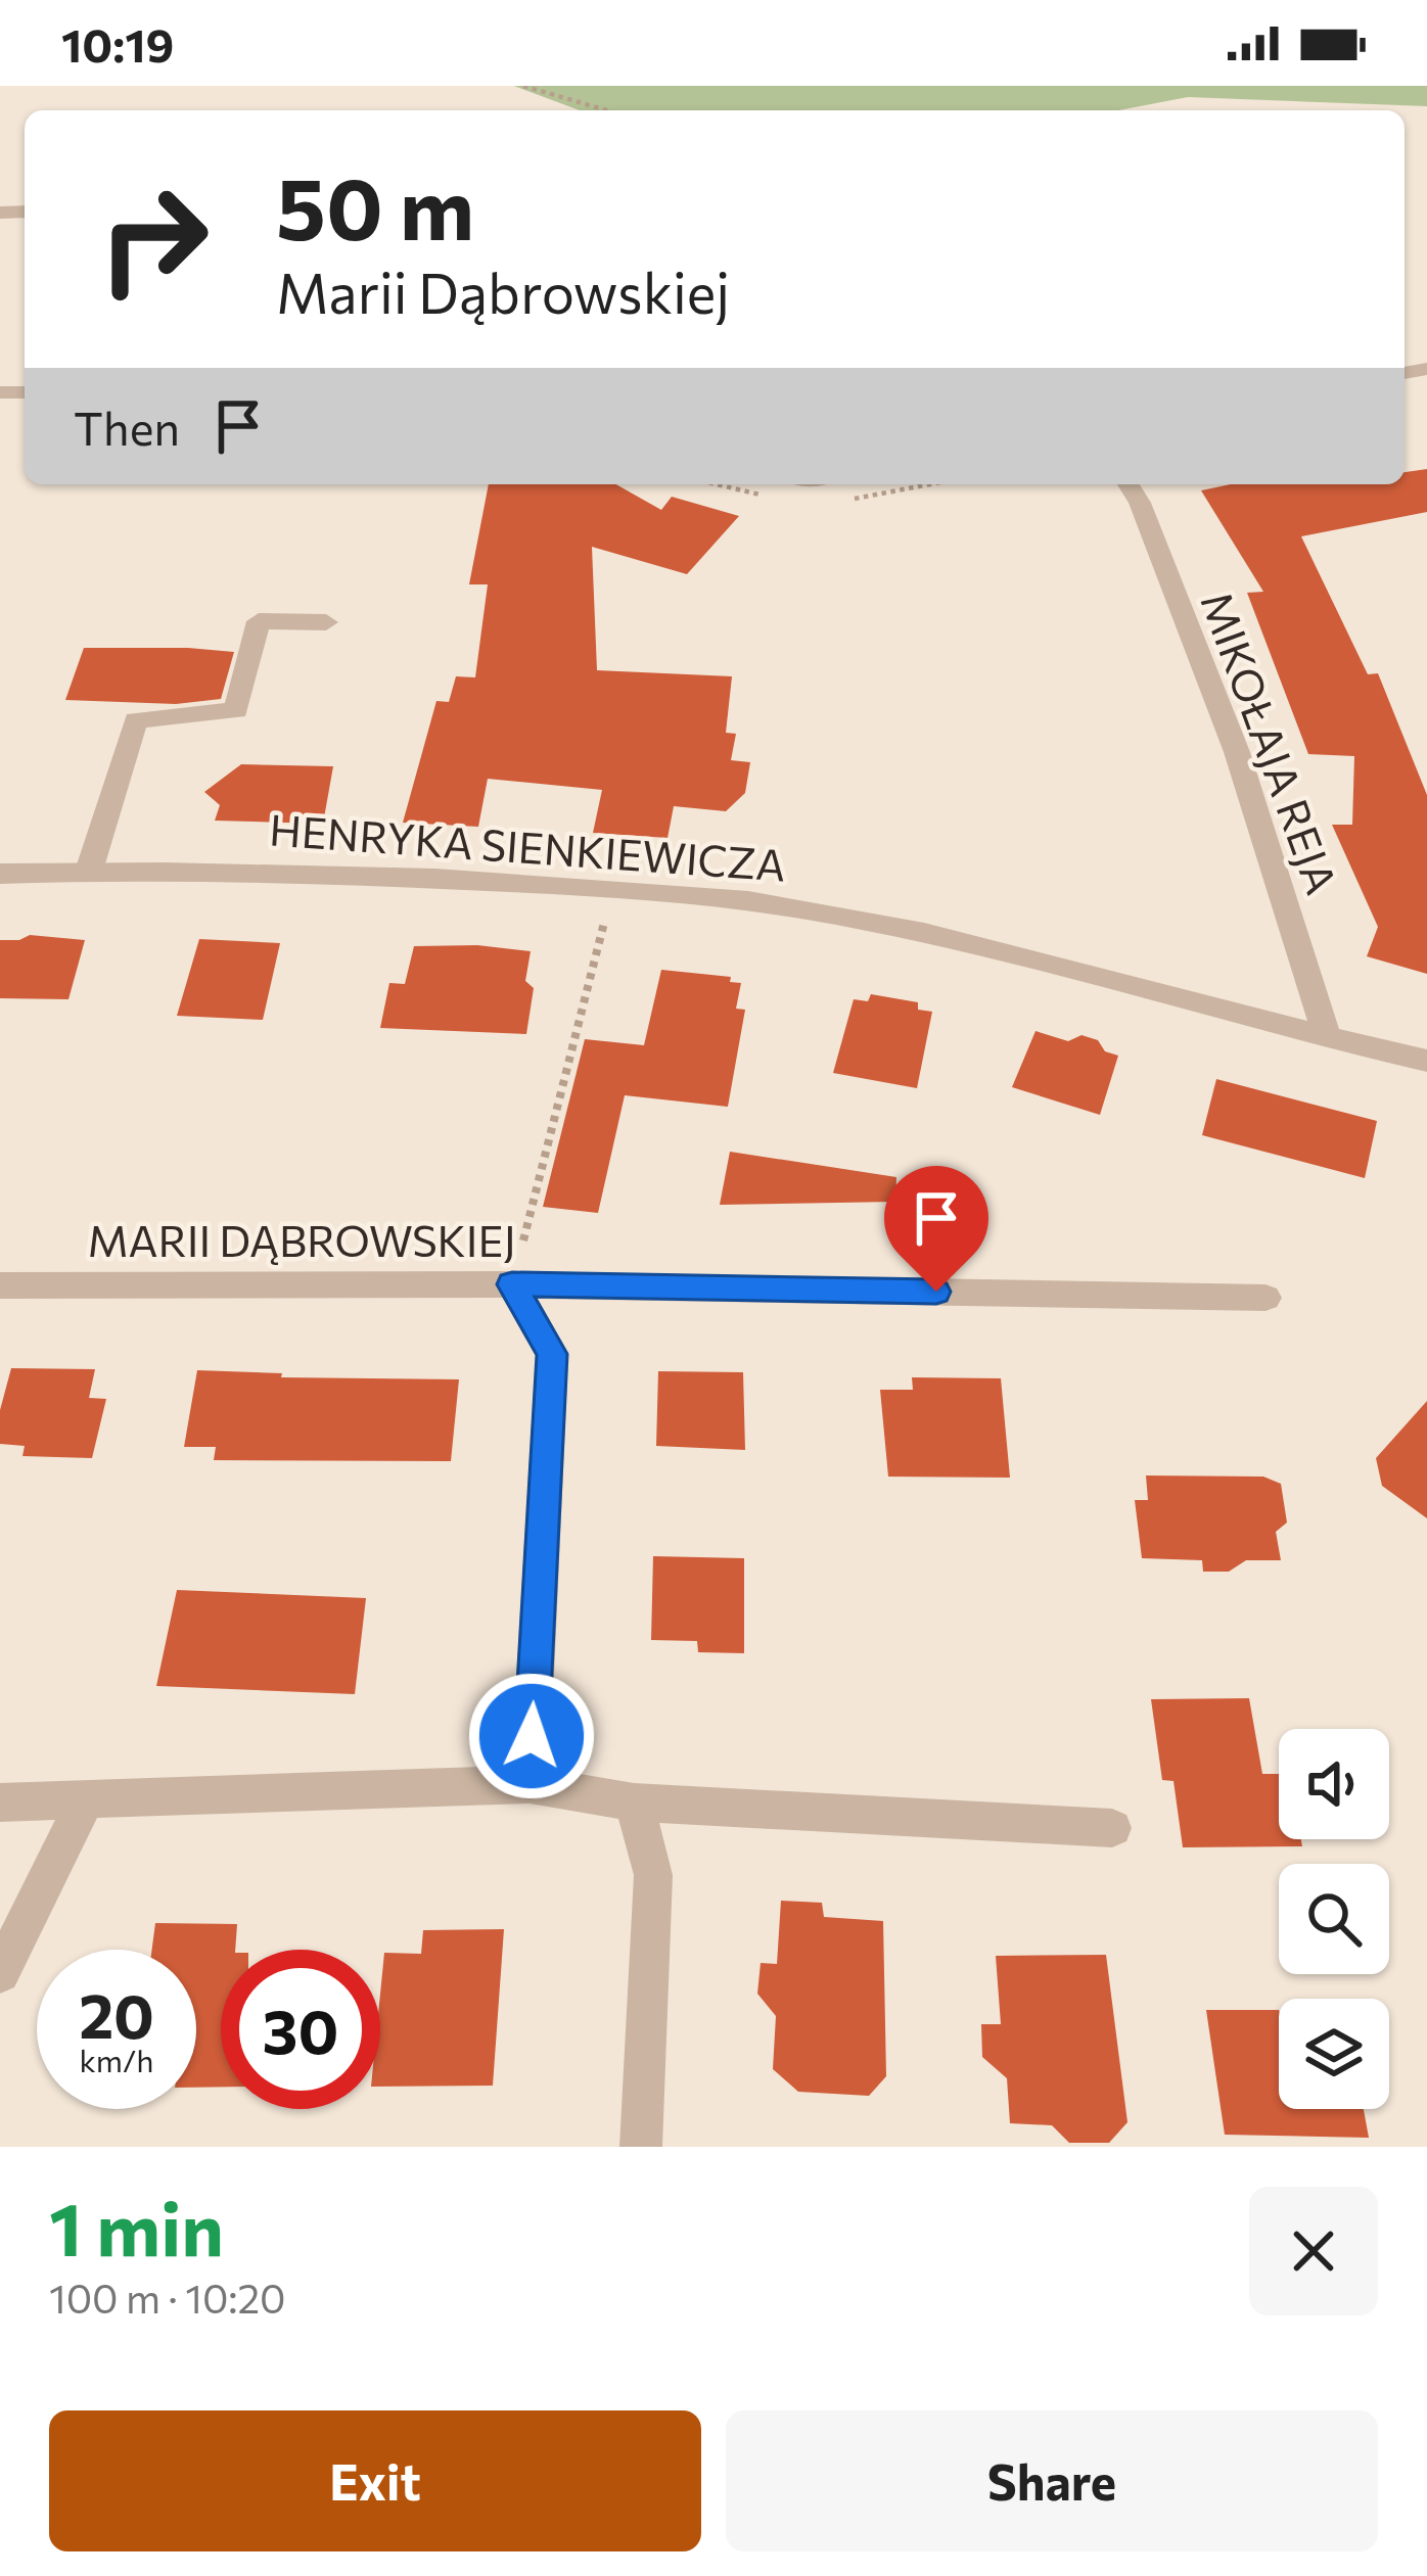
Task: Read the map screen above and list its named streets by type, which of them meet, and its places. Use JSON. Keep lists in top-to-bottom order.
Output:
{
  "streets": {
    "street": ["MIKOŁAJA REJA", "HENRYKA SIENKIEWICZA", "MARII DĄBROWSKIEJ"]
  },
  "crossings": [
    ["MIKOŁAJA REJA", "HENRYKA SIENKIEWICZA"]
  ],
  "page": {
    "status": "10:19",
    "turn": ["50 m", "Marii Dąbrowskiej"],
    "then": "Then",
    "speed": "20 km/h",
    "limit": "30",
    "heading": ["1 min", "100 m · 10:20"],
    "buttons": ["Exit", "Share"]
  }
}
